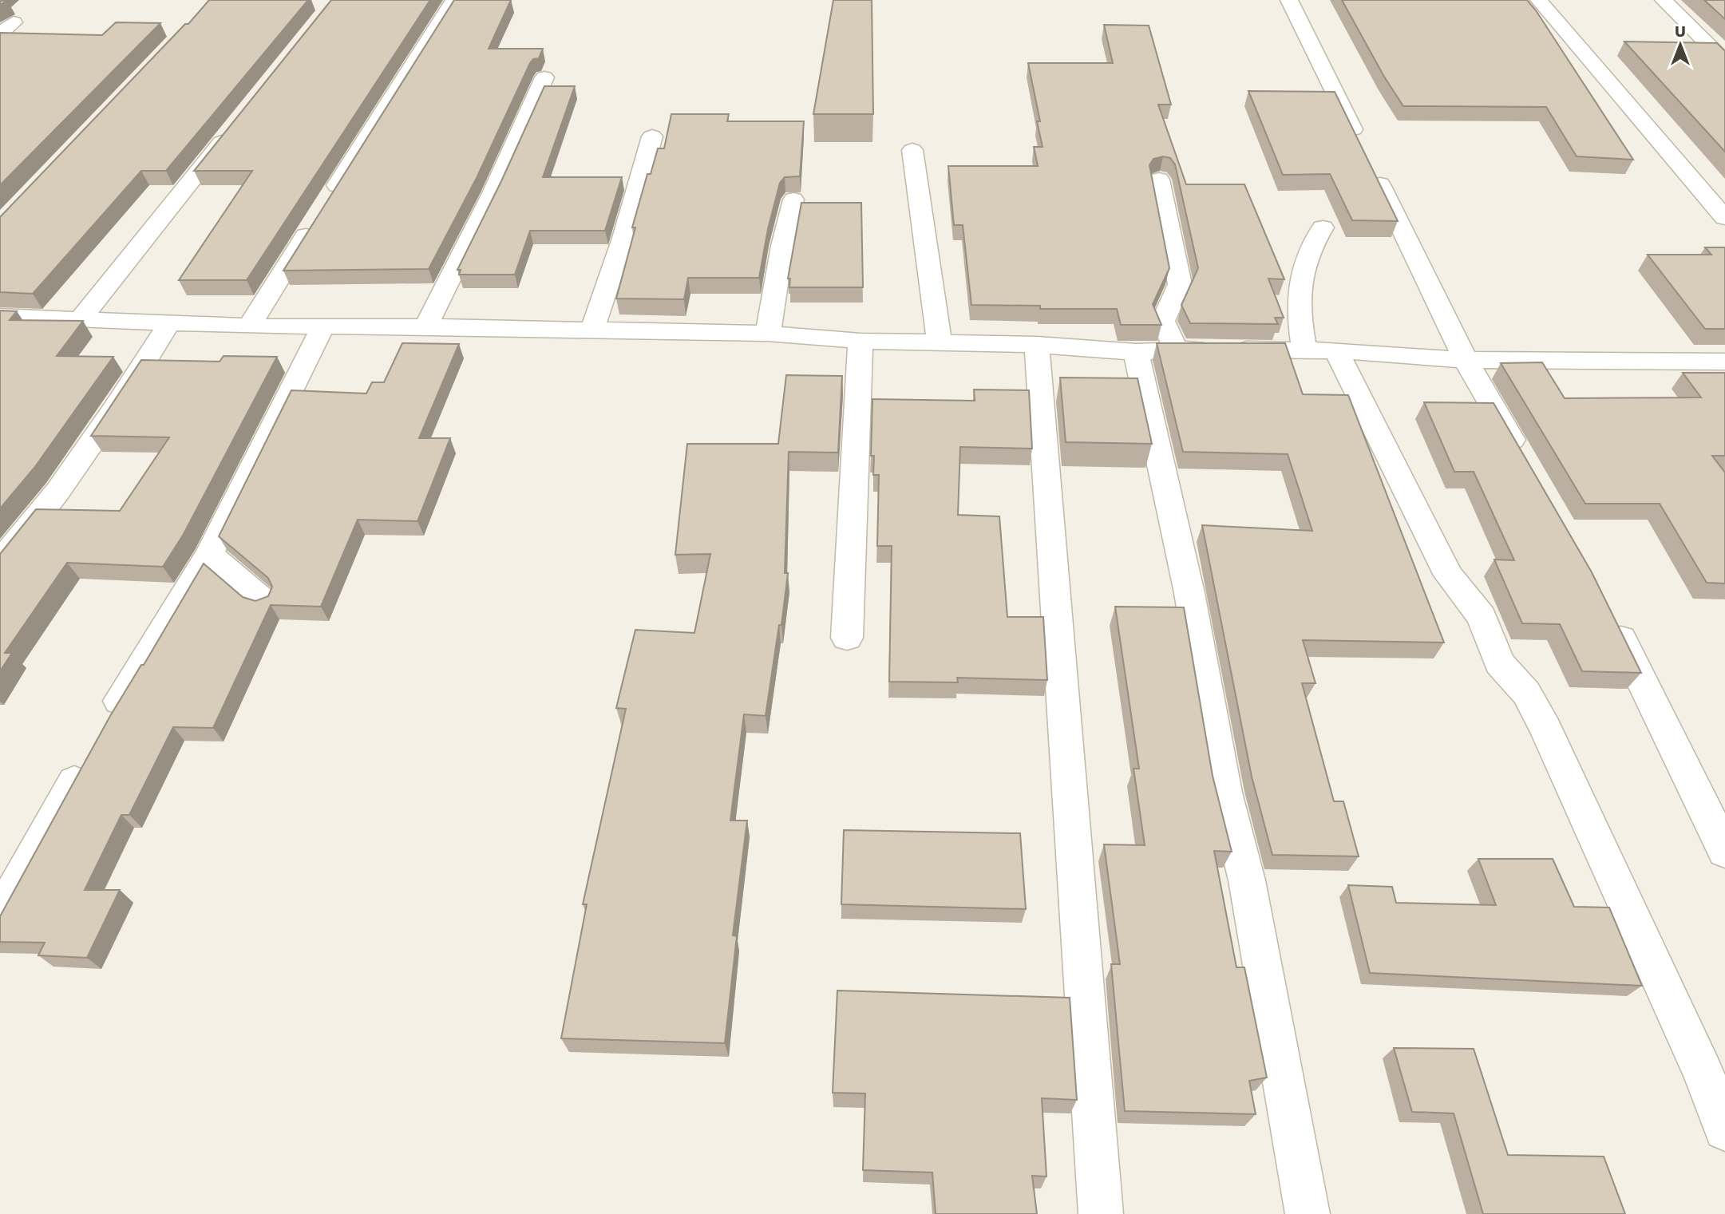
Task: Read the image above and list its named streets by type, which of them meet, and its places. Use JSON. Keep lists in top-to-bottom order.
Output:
{
  "north": "top"
}
